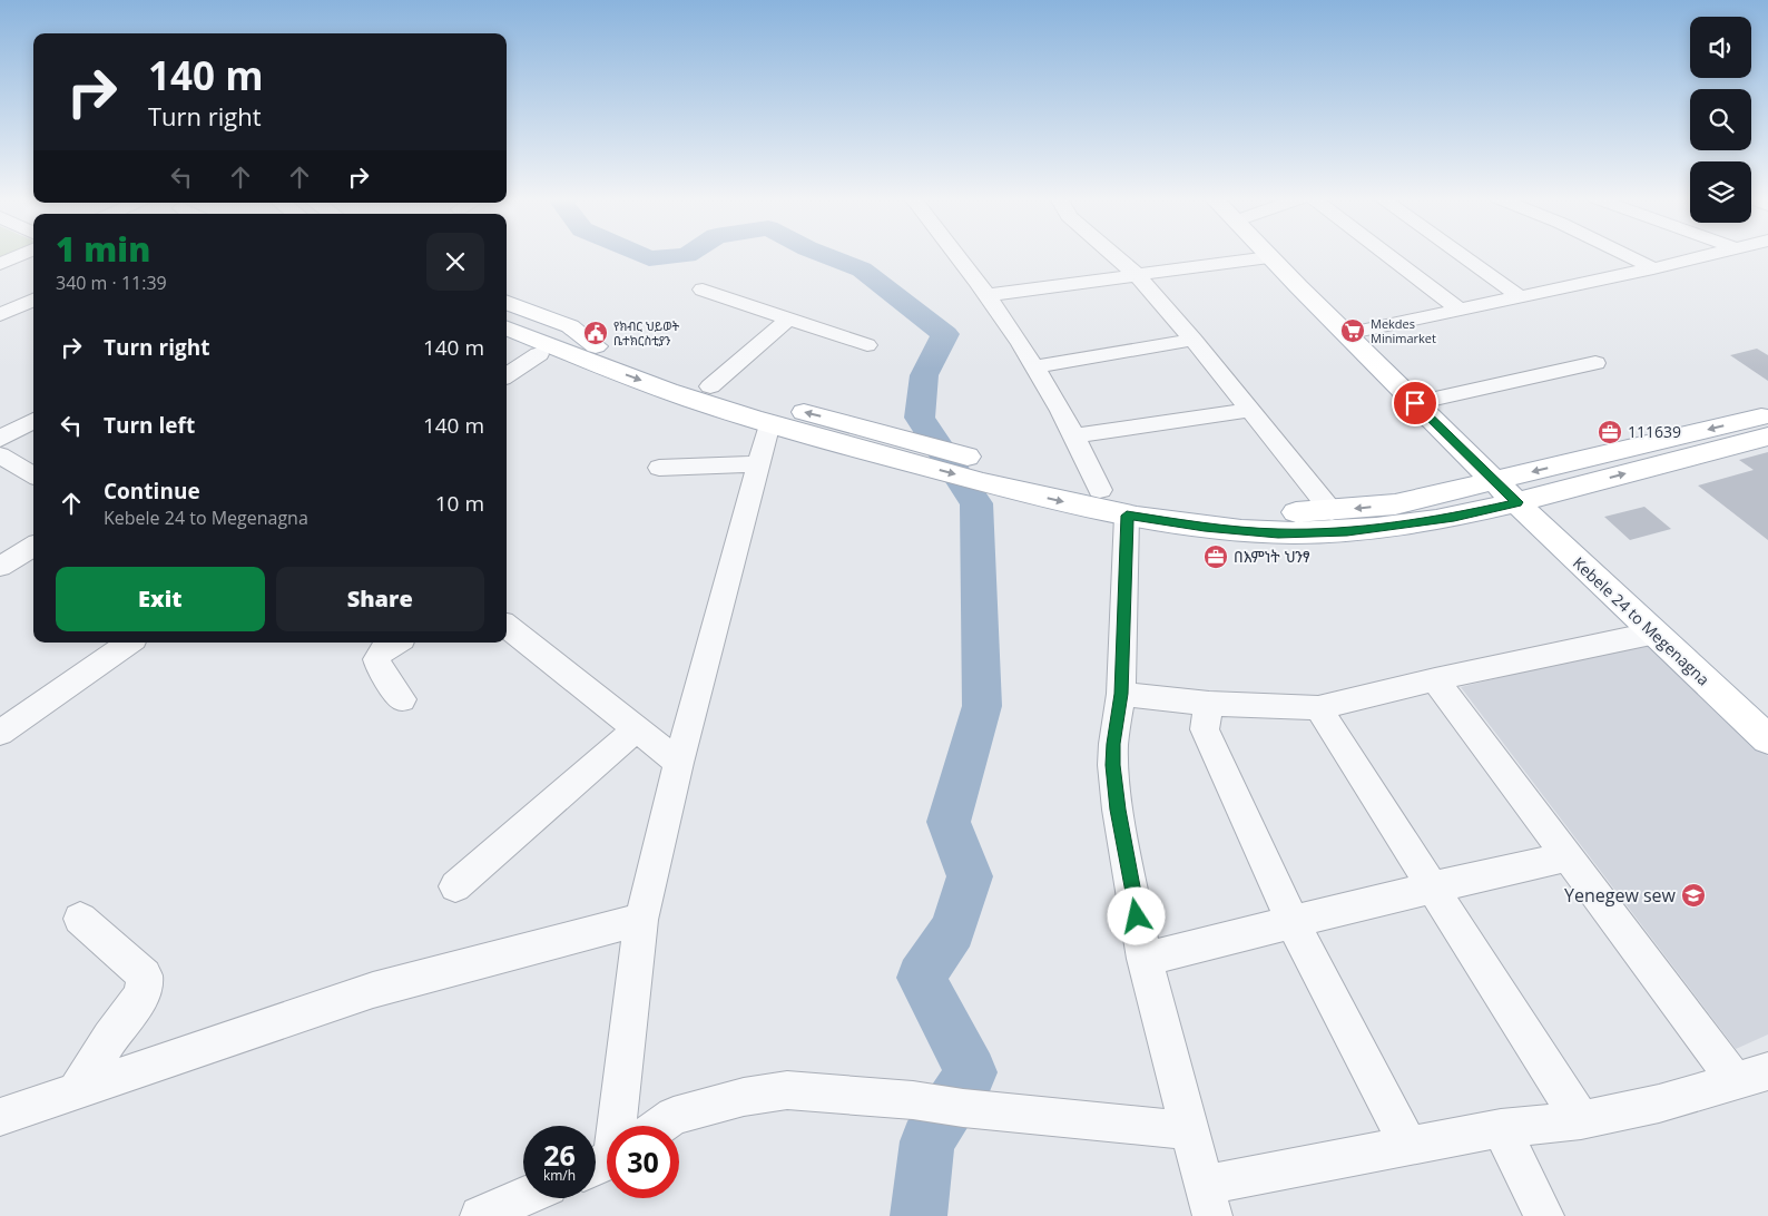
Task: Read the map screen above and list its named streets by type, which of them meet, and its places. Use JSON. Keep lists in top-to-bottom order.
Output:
{
  "streets": {
    "main road": ["Kebele 24 to Megenagna"]
  },
  "places": {
    "supermarket": ["Mekdes Minimarket"],
    "public building": ["የክብር ህይወት ቤተክርስቲያን"],
    "office": ["111639", "በእምነት ህንፃ"],
    "school or university": ["Yenegew sew"]
  },
  "page": {
    "turn": ["140 m", "Turn right"],
    "heading": ["1 min", "340 m · 11:39"],
    "list": [
      {
        "name": "Turn right",
        "value": "140 m"
      },
      {
        "name": "Turn left",
        "value": "140 m"
      },
      {
        "name": "Continue",
        "note": "Kebele 24 to Megenagna",
        "value": "10 m"
      }
    ],
    "buttons": ["Exit", "Share"],
    "speed": "26 km/h",
    "limit": "30"
  }
}
